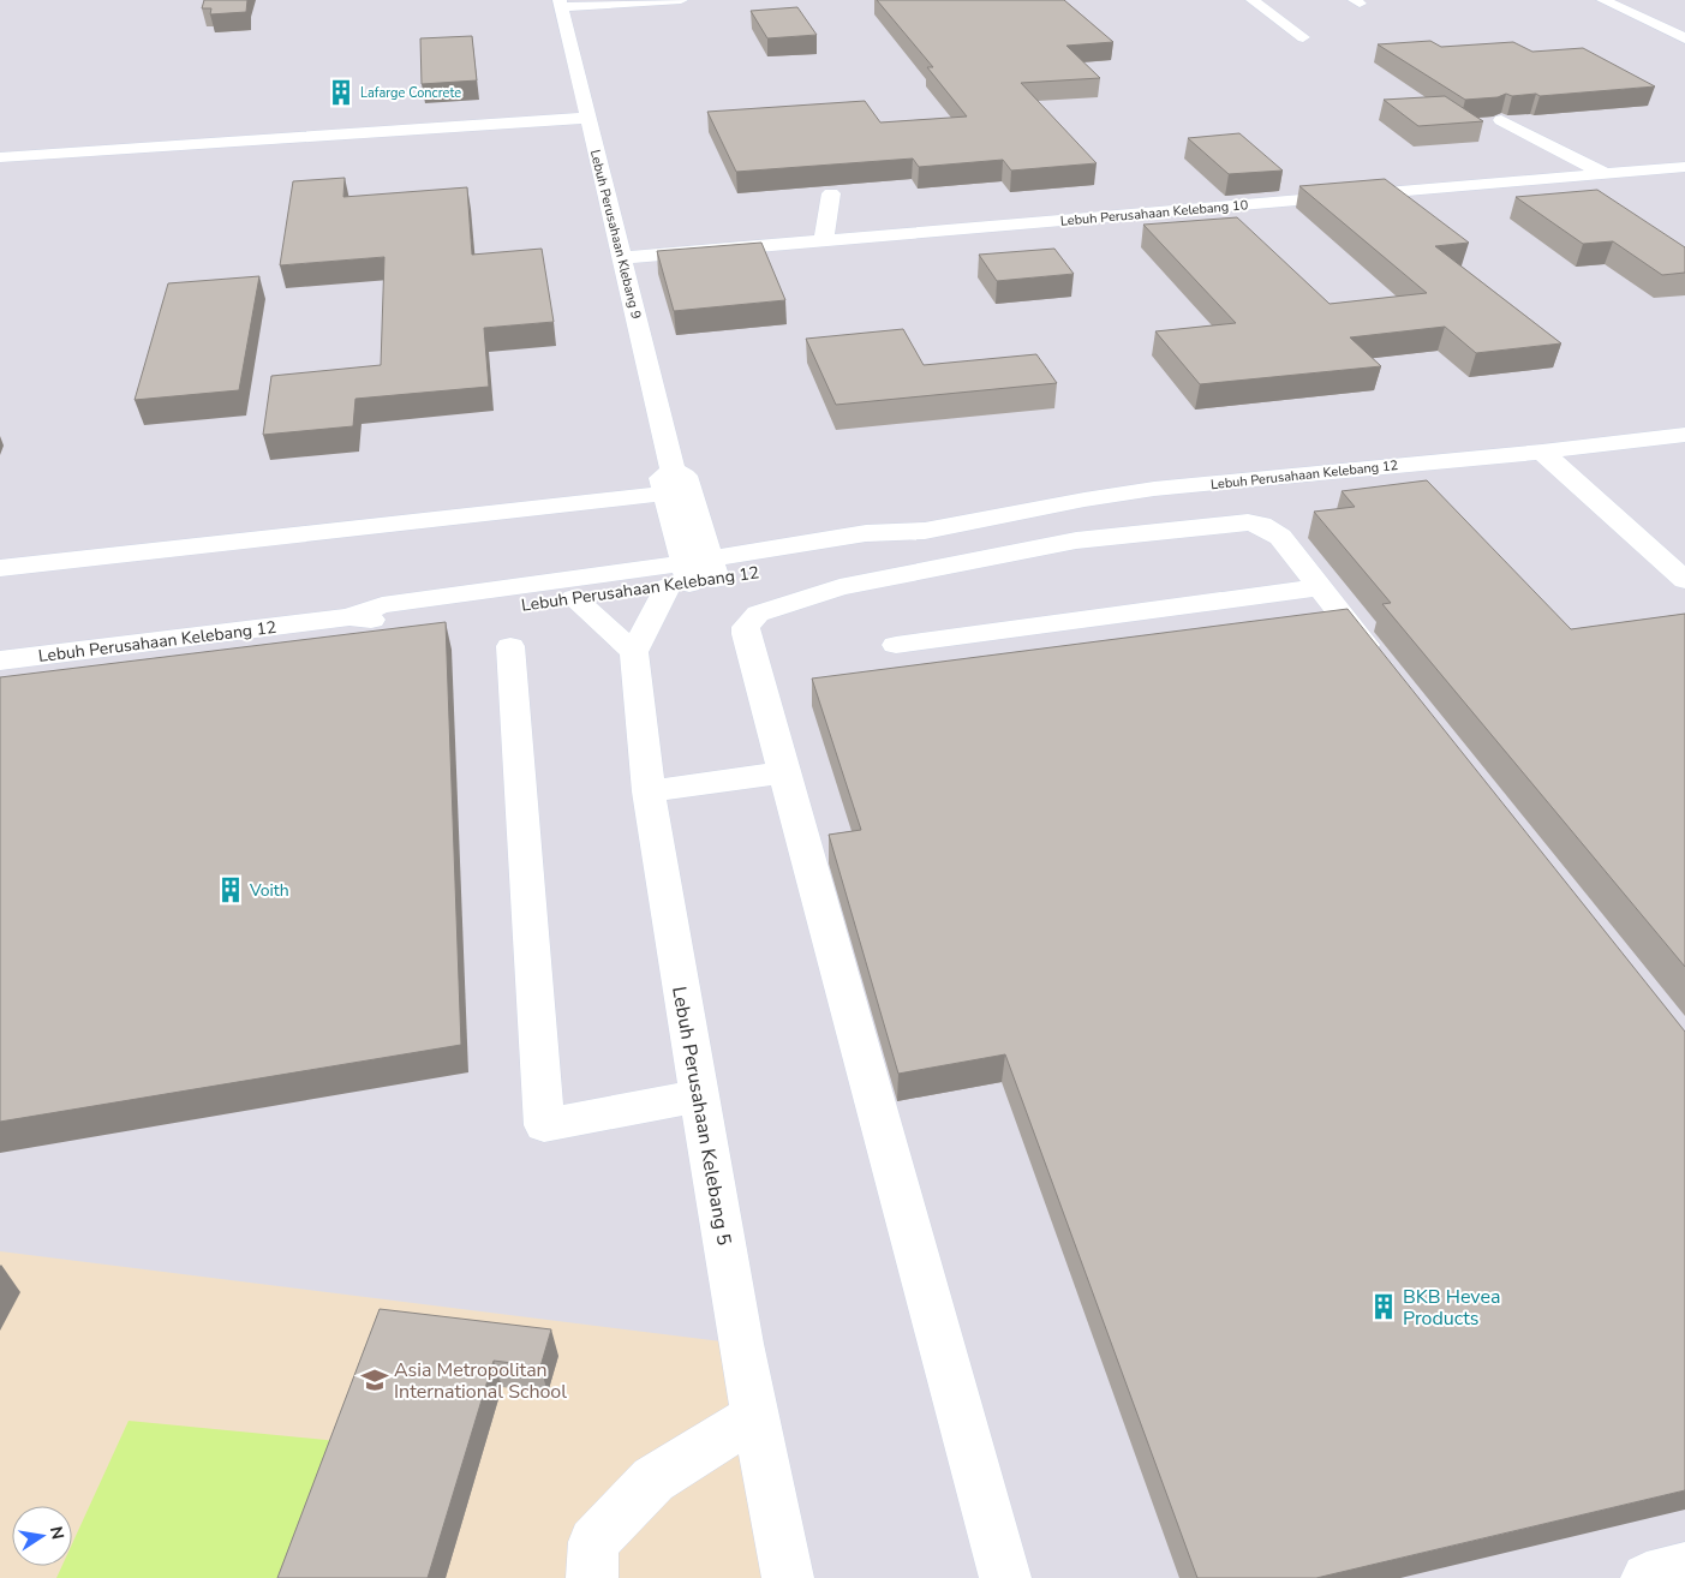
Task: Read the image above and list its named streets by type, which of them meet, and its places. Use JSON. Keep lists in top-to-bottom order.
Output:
{
  "streets": {
    "street": [
      "Lebuh Perusahaan Kelebang 10",
      "Lebuh Perusahaan Klebang 9",
      "Lebuh Perusahaan Kelebang 12",
      "Lebuh Perusahaan Kelebang 5"
    ]
  },
  "crossings": [
    ["Lebuh Perusahaan Kelebang 10", "Lebuh Perusahaan Klebang 9"],
    ["Lebuh Perusahaan Klebang 9", "Lebuh Perusahaan Kelebang 12"]
  ],
  "places": {
    "building": ["Lafarge Concrete", "Voith", "BKB Hevea Products"],
    "school or university": ["Asia Metropolitan International School"]
  },
  "north": "right"
}
